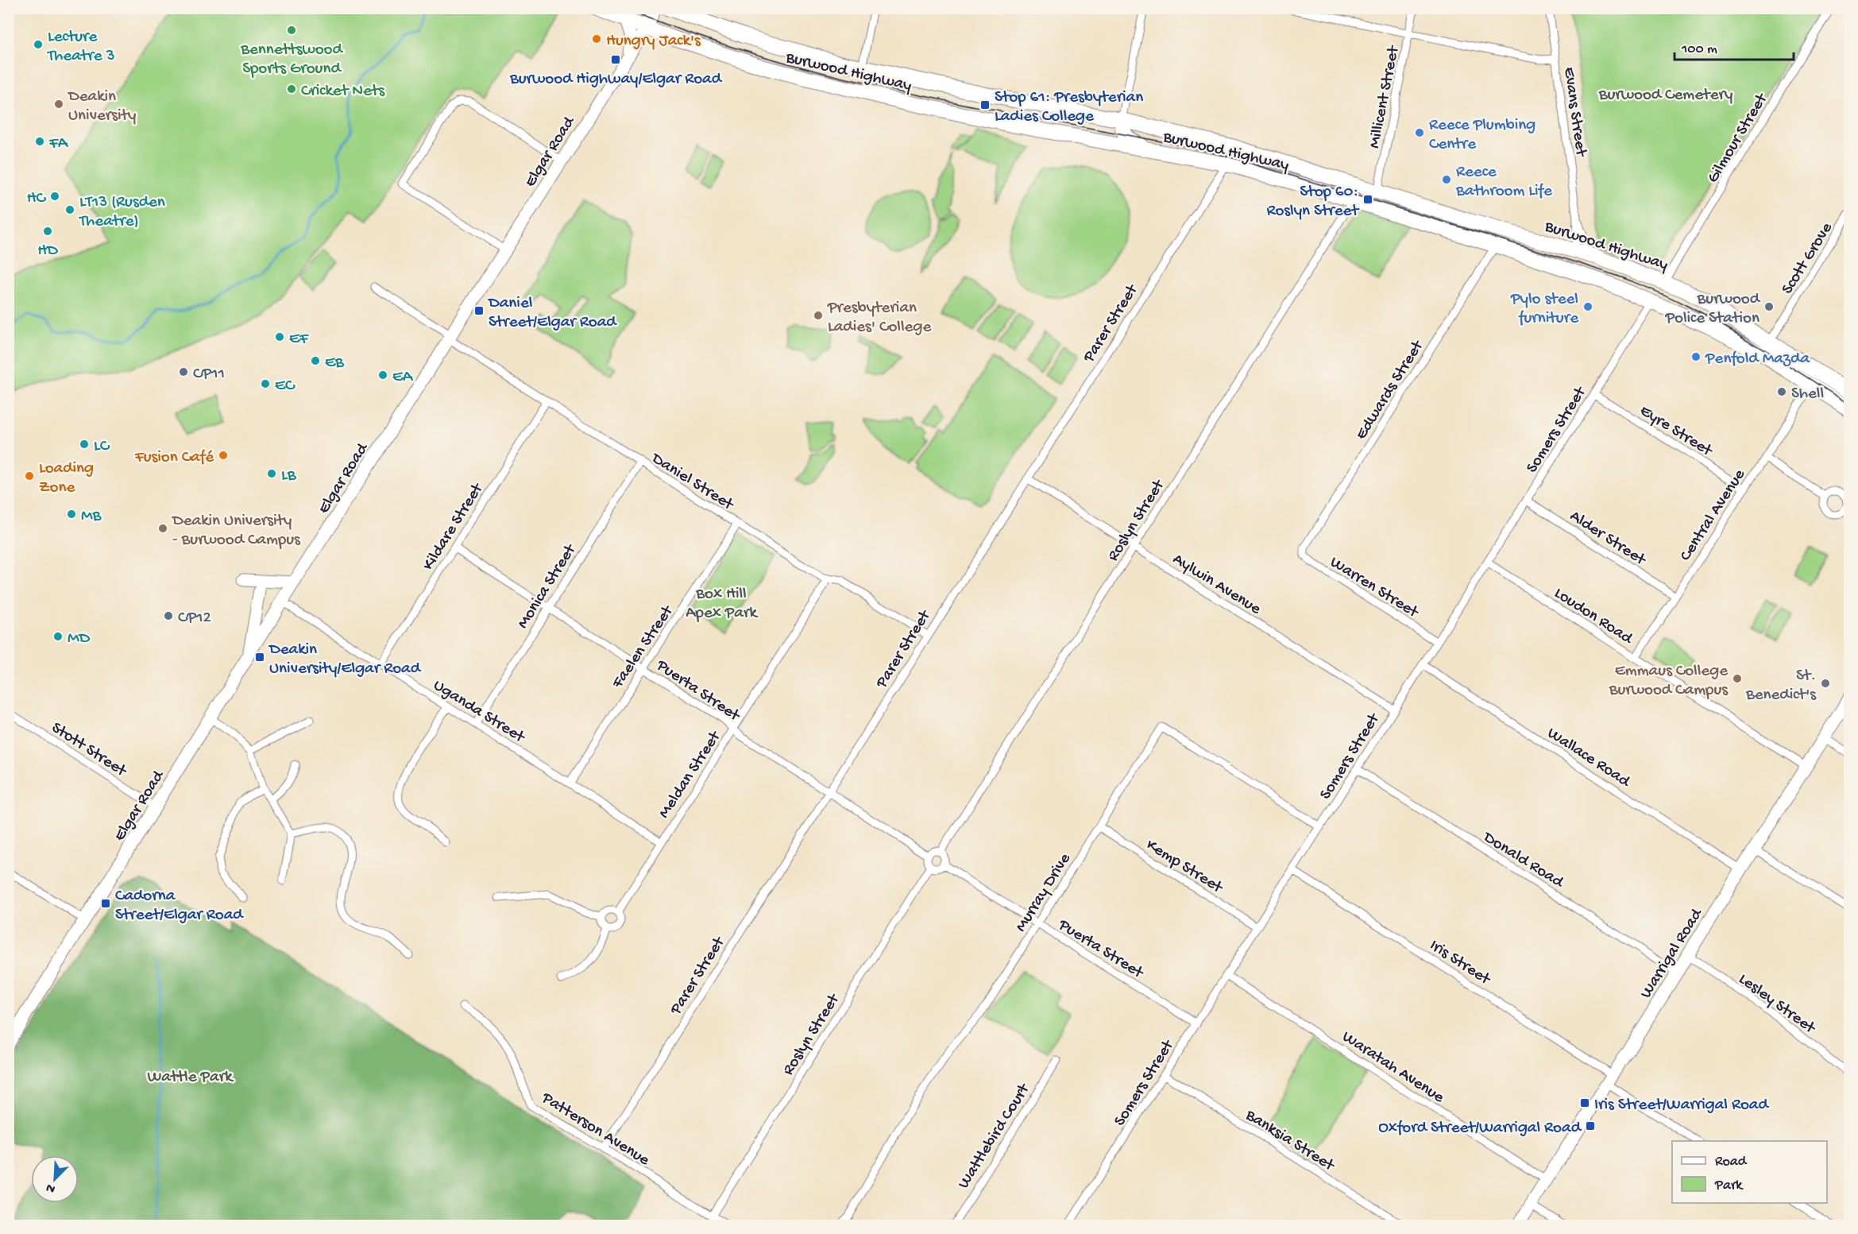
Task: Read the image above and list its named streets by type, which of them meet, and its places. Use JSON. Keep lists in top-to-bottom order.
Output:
{
  "streets": {
    "highway": ["Burwood Highway"],
    "main road": ["Elgar Road", "Warrigal Road"],
    "street": [
      "Millicent Street",
      "Evans Street",
      "Gilmour Street",
      "Scott Grove",
      "Parer Street",
      "Edwards Street",
      "Somers Street",
      "Eyre Street",
      "Daniel Street",
      "Central Avenue",
      "Roslyn Street",
      "Kildare Street",
      "Alder Street",
      "Aylwin Avenue",
      "Monica Street",
      "Warren Street",
      "Loudon Road",
      "Faelen Street",
      "Puerta Street",
      "Uganda Street",
      "Stott Street",
      "Wallace Road",
      "Meldan Street",
      "Donald Road",
      "Kemp Street",
      "Murray Drive",
      "Iris Street",
      "Lesley Street",
      "Waratah Avenue",
      "Patterson Avenue",
      "Wattlebird Court",
      "Banksia Street"
    ]
  },
  "crossings": [
    ["Burwood Highway", "Millicent Street"],
    ["Burwood Highway", "Evans Street"],
    ["Burwood Highway", "Gilmour Street"],
    ["Burwood Highway", "Elgar Road"],
    ["Burwood Highway", "Scott Grove"],
    ["Burwood Highway", "Parer Street"],
    ["Burwood Highway", "Edwards Street"],
    ["Burwood Highway", "Somers Street"],
    ["Burwood Highway", "Central Avenue"],
    ["Burwood Highway", "Roslyn Street"],
    ["Elgar Road", "Daniel Street"],
    ["Elgar Road", "Uganda Street"],
    ["Elgar Road", "Stott Street"],
    ["Parer Street", "Daniel Street"],
    ["Parer Street", "Aylwin Avenue"],
    ["Parer Street", "Puerta Street"],
    ["Parer Street", "Patterson Avenue"],
    ["Edwards Street", "Warren Street"],
    ["Somers Street", "Eyre Street"],
    ["Somers Street", "Alder Street"],
    ["Somers Street", "Aylwin Avenue"],
    ["Somers Street", "Warren Street"],
    ["Somers Street", "Loudon Road"],
    ["Somers Street", "Puerta Street"],
    ["Somers Street", "Wallace Road"],
    ["Somers Street", "Donald Road"],
    ["Somers Street", "Kemp Street"],
    ["Somers Street", "Murray Drive"],
    ["Somers Street", "Iris Street"],
    ["Somers Street", "Waratah Avenue"],
    ["Somers Street", "Banksia Street"],
    ["Eyre Street", "Central Avenue"],
    ["Daniel Street", "Kildare Street"],
    ["Daniel Street", "Monica Street"],
    ["Daniel Street", "Faelen Street"],
    ["Daniel Street", "Meldan Street"],
    ["Central Avenue", "Alder Street"],
    ["Central Avenue", "Loudon Road"],
    ["Roslyn Street", "Aylwin Avenue"],
    ["Roslyn Street", "Puerta Street"],
    ["Roslyn Street", "Patterson Avenue"],
    ["Kildare Street", "Puerta Street"],
    ["Kildare Street", "Uganda Street"],
    ["Monica Street", "Puerta Street"],
    ["Monica Street", "Uganda Street"],
    ["Loudon Road", "Warrigal Road"],
    ["Faelen Street", "Puerta Street"],
    ["Faelen Street", "Uganda Street"],
    ["Puerta Street", "Meldan Street"],
    ["Puerta Street", "Murray Drive"],
    ["Uganda Street", "Meldan Street"],
    ["Wallace Road", "Warrigal Road"],
    ["Donald Road", "Warrigal Road"],
    ["Kemp Street", "Murray Drive"],
    ["Warrigal Road", "Iris Street"],
    ["Warrigal Road", "Lesley Street"],
    ["Warrigal Road", "Waratah Avenue"]
  ],
  "parks": ["Burwood Cemetery", "Box Hill Apex Park", "Wattle Park"],
  "places": {
    "other": [
      "Bennettswood Sports Ground",
      "Hungry Jack's",
      "Lecture Theatre 3",
      "Cricket Nets",
      "Deakin University",
      "Reece Plumbing Centre",
      "FA",
      "Reece Bathroom Life",
      "HC",
      "LT13 (Rusden Theatre)",
      "HD",
      "Pylo steel furniture",
      "Burwood Police Station",
      "Presbyterian Ladies' College",
      "EF",
      "Penfold Mazda",
      "EB",
      "CP11",
      "EA",
      "EC",
      "Shell",
      "LC",
      "Fusion Café",
      "LB",
      "Loading Zone",
      "MB",
      "Deakin University - Burwood Campus",
      "CP12",
      "MD",
      "Emmaus College Burwood Campus",
      "St. Benedict's"
    ],
    "transit": [
      "Burwood Highway/Elgar Road",
      "Stop 61: Presbyterian Ladies College",
      "Stop 60: Roslyn Street",
      "Daniel Street/Elgar Road",
      "Deakin University/Elgar Road",
      "Cadorna Street/Elgar Road",
      "Iris Street/Warrigal Road",
      "Oxford Street/Warrigal Road"
    ]
  },
  "legend": ["Road", "Park"],
  "scale_bar": "100 m",
  "north": "bottom left"
}
